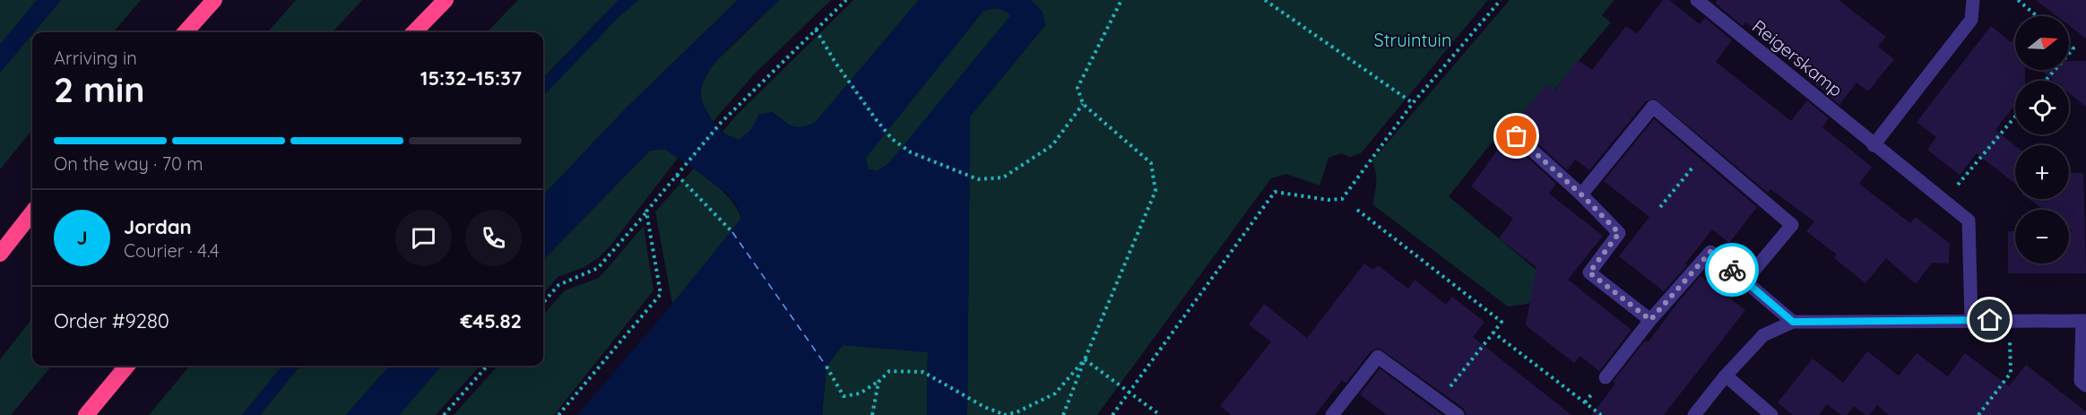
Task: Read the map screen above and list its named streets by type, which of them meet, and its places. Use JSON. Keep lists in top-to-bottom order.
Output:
{
  "streets": {
    "street": ["Reigerskamp"]
  },
  "parks": ["Struintuin"],
  "north": "right",
  "page": {
    "map_buttons": ["+", "−"],
    "heading": ["2 min", "Arriving in", "15:32–15:37"],
    "panel": [
      "Jordan",
      "Courier · 4.4",
      "Order #9280",
      "€45.82"
    ],
    "bar": "On the way · 70 m",
    "round": "J"
  }
}
